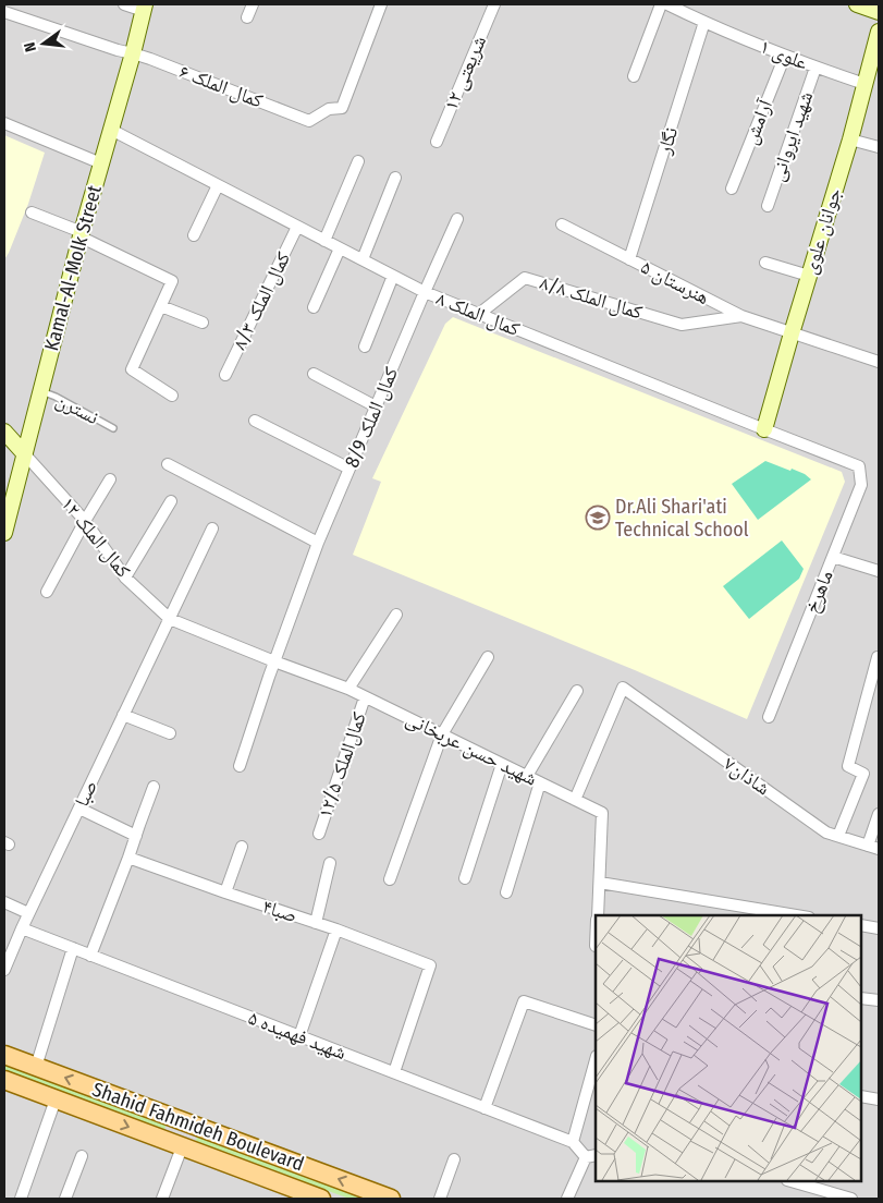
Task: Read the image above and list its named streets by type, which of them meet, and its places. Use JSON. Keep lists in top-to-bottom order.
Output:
{
  "streets": {
    "main road": ["جوانان علوی", "Kamal-Al-Molk Street", "Shahid Fahmideh Boulevard"],
    "street": [
      "علوی ۱",
      "شریعتی ۱۲",
      "کمال الملک ۶",
      "آرامش",
      "شهید ایروانی",
      "نگار",
      "هنرستان ۵",
      "کمال الملک ۸/۸",
      "کمال الملک ۸/۳",
      "کمال الملک ۸",
      "کمال الملک 8/9",
      "کمال الملک ۱۲",
      "ماهرخ",
      "شهید حسن عربخانی",
      "کمال‌الملک ۱۲/۵",
      "شاذان۷",
      "صبا",
      "صبا۴",
      "شهید فهمیده ۵"
    ],
    "lane": ["نسترن"]
  },
  "crossings": [
    ["علوی ۱", "آرامش"],
    ["علوی ۱", "شهید ایروانی"],
    ["علوی ۱", "نگار"],
    ["علوی ۱", "جوانان علوی"],
    ["کمال الملک ۶", "Kamal-Al-Molk Street"],
    ["نگار", "هنرستان ۵"],
    ["جوانان علوی", "هنرستان ۵"],
    ["جوانان علوی", "کمال الملک ۸"],
    ["Kamal-Al-Molk Street", "کمال الملک ۸"],
    ["Kamal-Al-Molk Street", "نسترن"],
    ["Kamal-Al-Molk Street", "کمال الملک ۱۲"],
    ["هنرستان ۵", "کمال الملک ۸/۸"],
    ["کمال الملک ۸/۸", "کمال الملک ۸"],
    ["کمال الملک ۸/۳", "کمال الملک ۸"],
    ["کمال الملک ۸", "کمال الملک 8/9"],
    ["کمال الملک ۸", "ماهرخ"],
    ["کمال الملک 8/9", "شهید حسن عربخانی"],
    ["کمال الملک ۱۲", "شهید حسن عربخانی"],
    ["کمال الملک ۱۲", "صبا"],
    ["شهید حسن عربخانی", "کمال‌الملک ۱۲/۵"],
    ["شهید حسن عربخانی", "شاذان۷"],
    ["شهید حسن عربخانی", "صبا"],
    ["صبا", "شهید فهمیده ۵"],
    ["صبا۴", "شهید فهمیده ۵"]
  ],
  "places": {
    "school or university": ["Dr.Ali Shari'ati Technical School"]
  },
  "north": "left"
}
